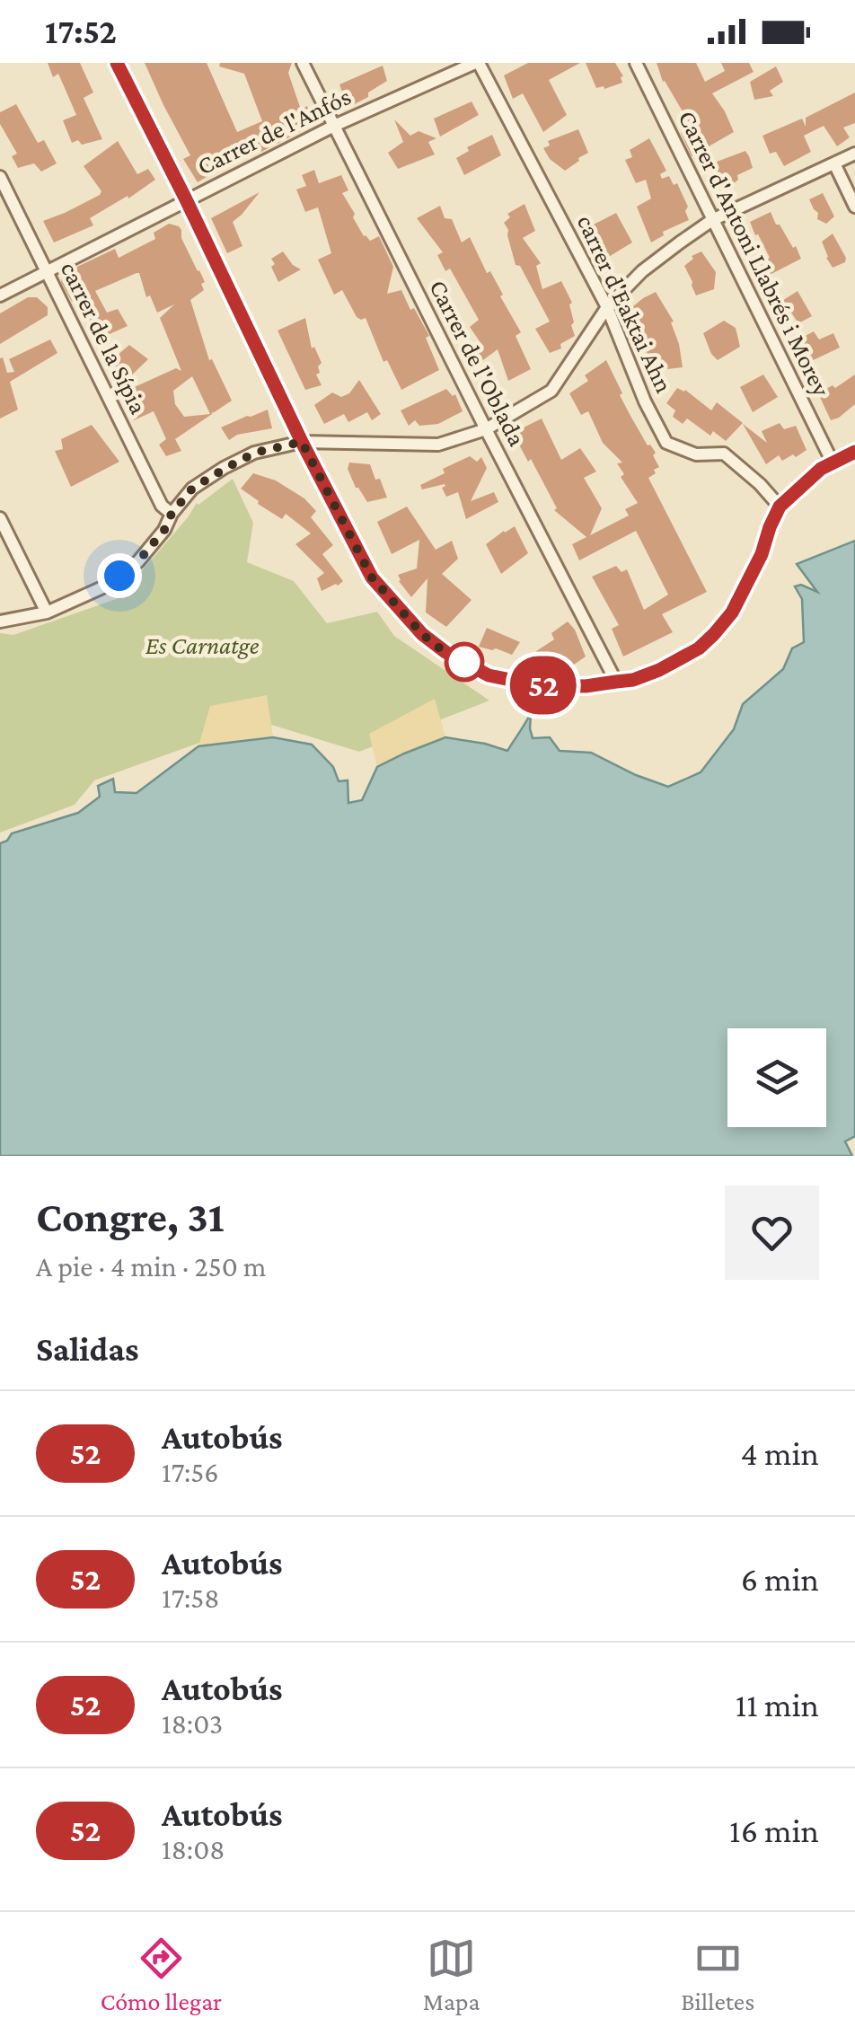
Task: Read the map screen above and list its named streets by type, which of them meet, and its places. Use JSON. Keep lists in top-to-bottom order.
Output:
{
  "streets": {
    "street": [
      "Carrer de l'Anfós",
      "Carrer d'Antoni Llabrés i Morey",
      "carrer d'Eaktai Ahn",
      "carrer de la Sípia",
      "Carrer de l'Oblada"
    ]
  },
  "crossings": [
    ["Carrer de l'Anfós", "carrer d'Eaktai Ahn"],
    ["Carrer de l'Anfós", "carrer de la Sípia"],
    ["Carrer de l'Anfós", "Carrer de l'Oblada"]
  ],
  "parks": ["Es Carnatge"],
  "lines": ["bus line 52"],
  "page": {
    "status": "17:52",
    "on_map": "52",
    "heading": [
      ["Congre, 31", "A pie · 4 min · 250 m"],
      "Salidas"
    ],
    "list": [
      {
        "mark": "52",
        "name": "Autobús",
        "note": "17:56",
        "value": "4 min"
      },
      {
        "mark": "52",
        "name": "Autobús",
        "note": "17:58",
        "value": "6 min"
      },
      {
        "mark": "52",
        "name": "Autobús",
        "note": "18:03",
        "value": "11 min"
      },
      {
        "mark": "52",
        "name": "Autobús",
        "note": "18:08",
        "value": "16 min"
      }
    ],
    "tabs": ["Cómo llegar", "Mapa", "Billetes"]
  }
}
